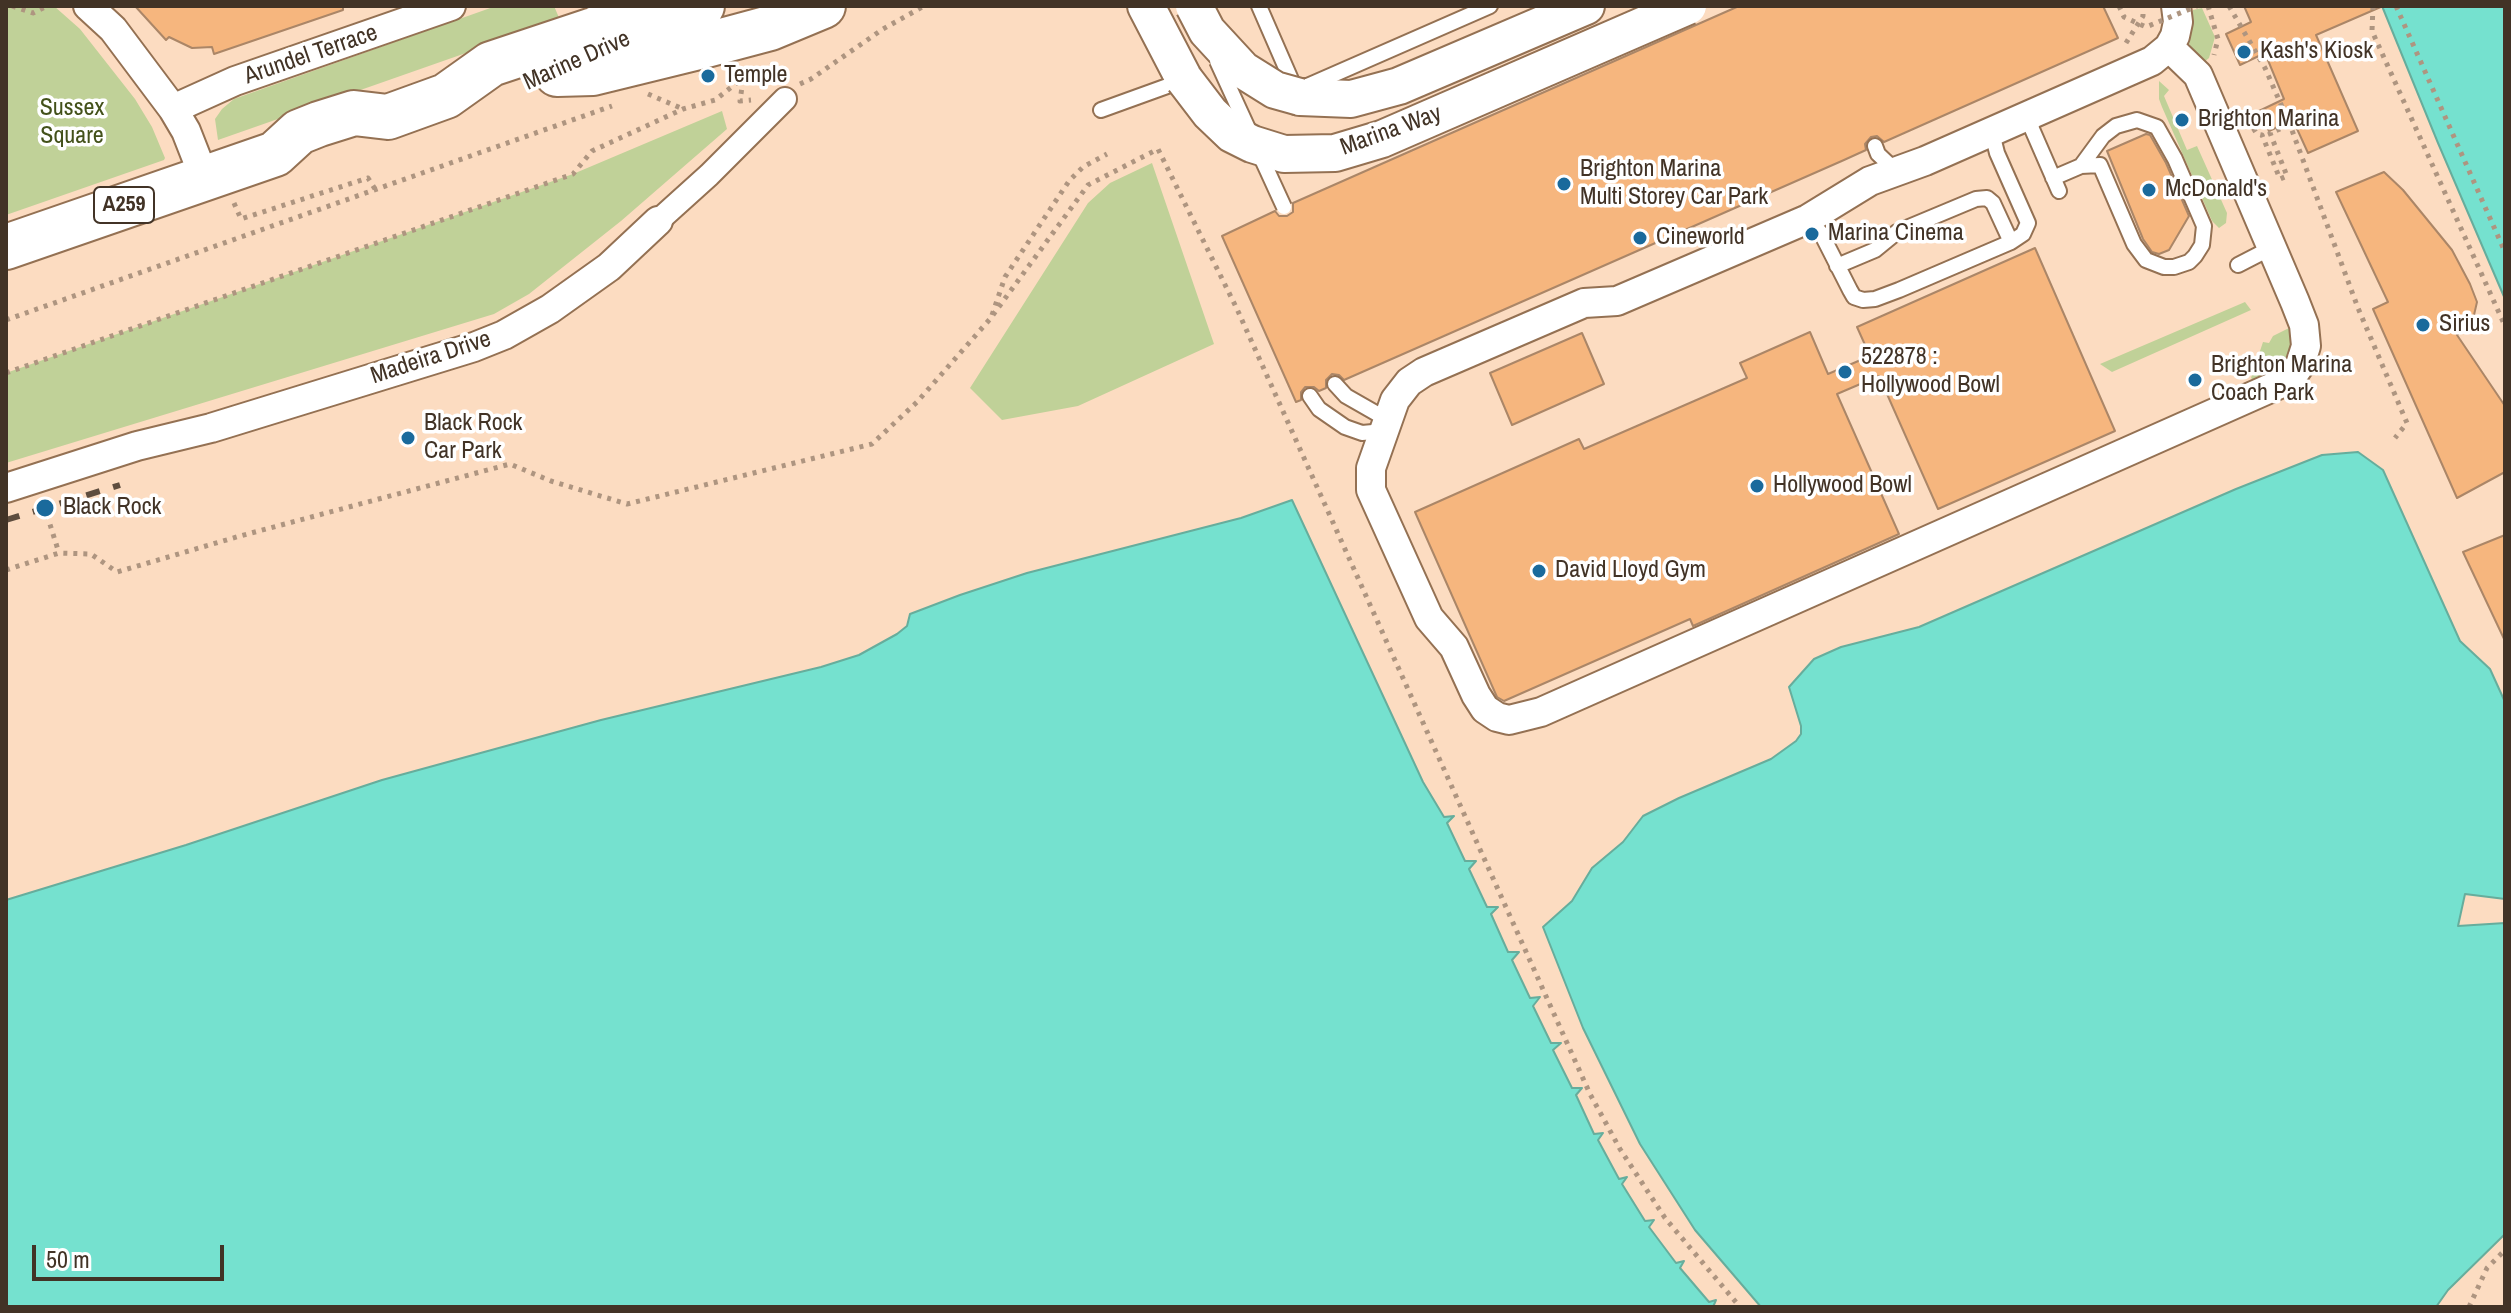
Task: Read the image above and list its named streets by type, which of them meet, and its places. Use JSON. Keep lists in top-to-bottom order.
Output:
{
  "streets": {
    "main road": ["Marine Drive", "A259"],
    "street": ["Arundel Terrace", "Marina Way", "Madeira Drive"]
  },
  "crossings": [
    ["Marine Drive", "A259"]
  ],
  "parks": ["Sussex Square"],
  "places": [
    "Kash's Kiosk",
    "Temple",
    "Brighton Marina",
    "Brighton Marina Multi Storey Car Park",
    "McDonald's",
    "Marina Cinema",
    "Cineworld",
    "Sirius",
    "522878 : Hollywood Bowl",
    "Brighton Marina Coach Park",
    "Black Rock Car Park",
    "Hollywood Bowl",
    "Black Rock",
    "David Lloyd Gym"
  ],
  "scale_bar": "50 m"
}
